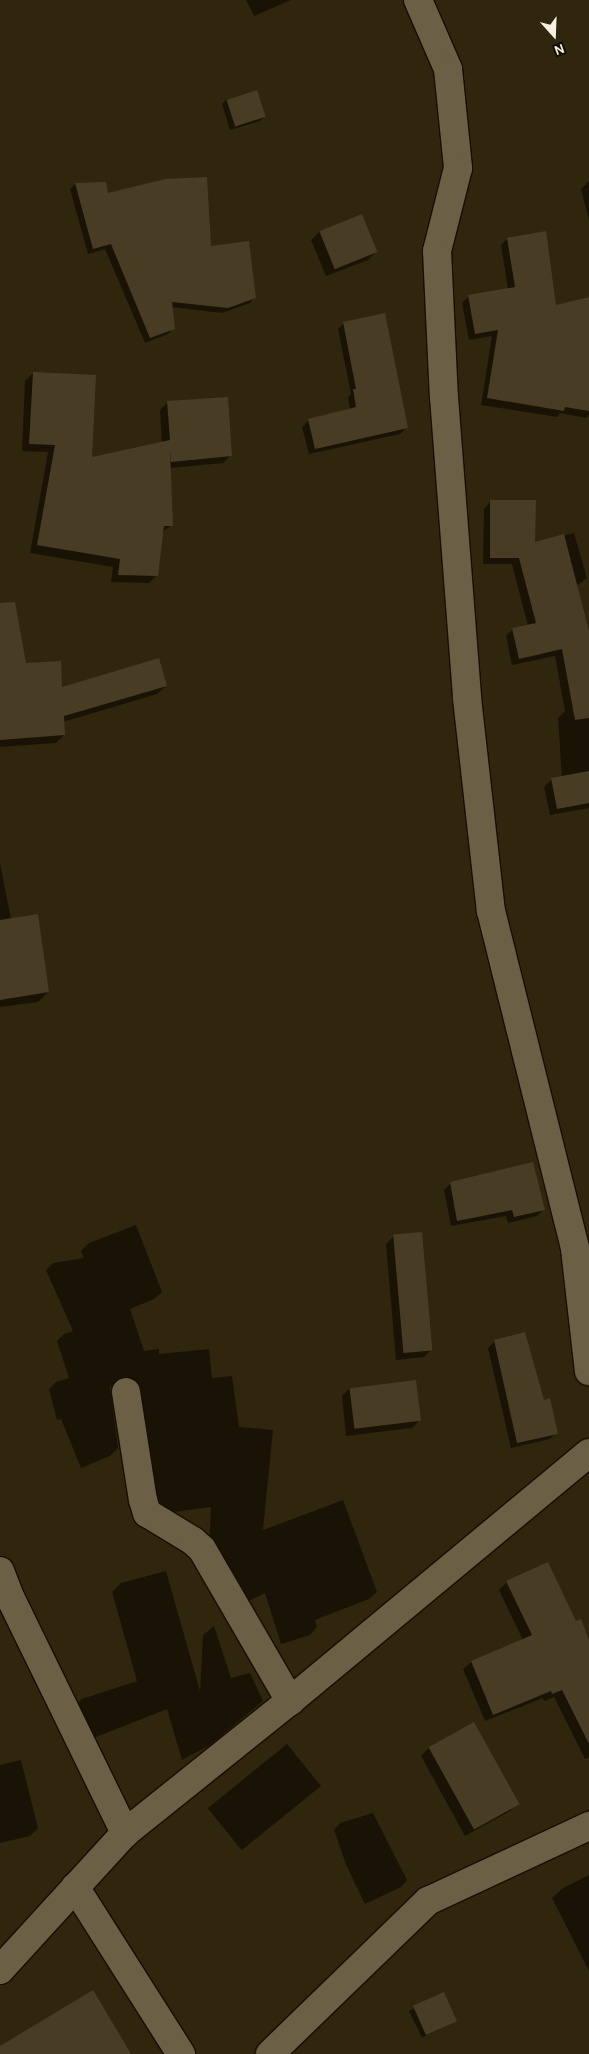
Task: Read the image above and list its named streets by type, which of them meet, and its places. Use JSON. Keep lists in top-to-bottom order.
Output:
{
  "north": "bottom"
}
